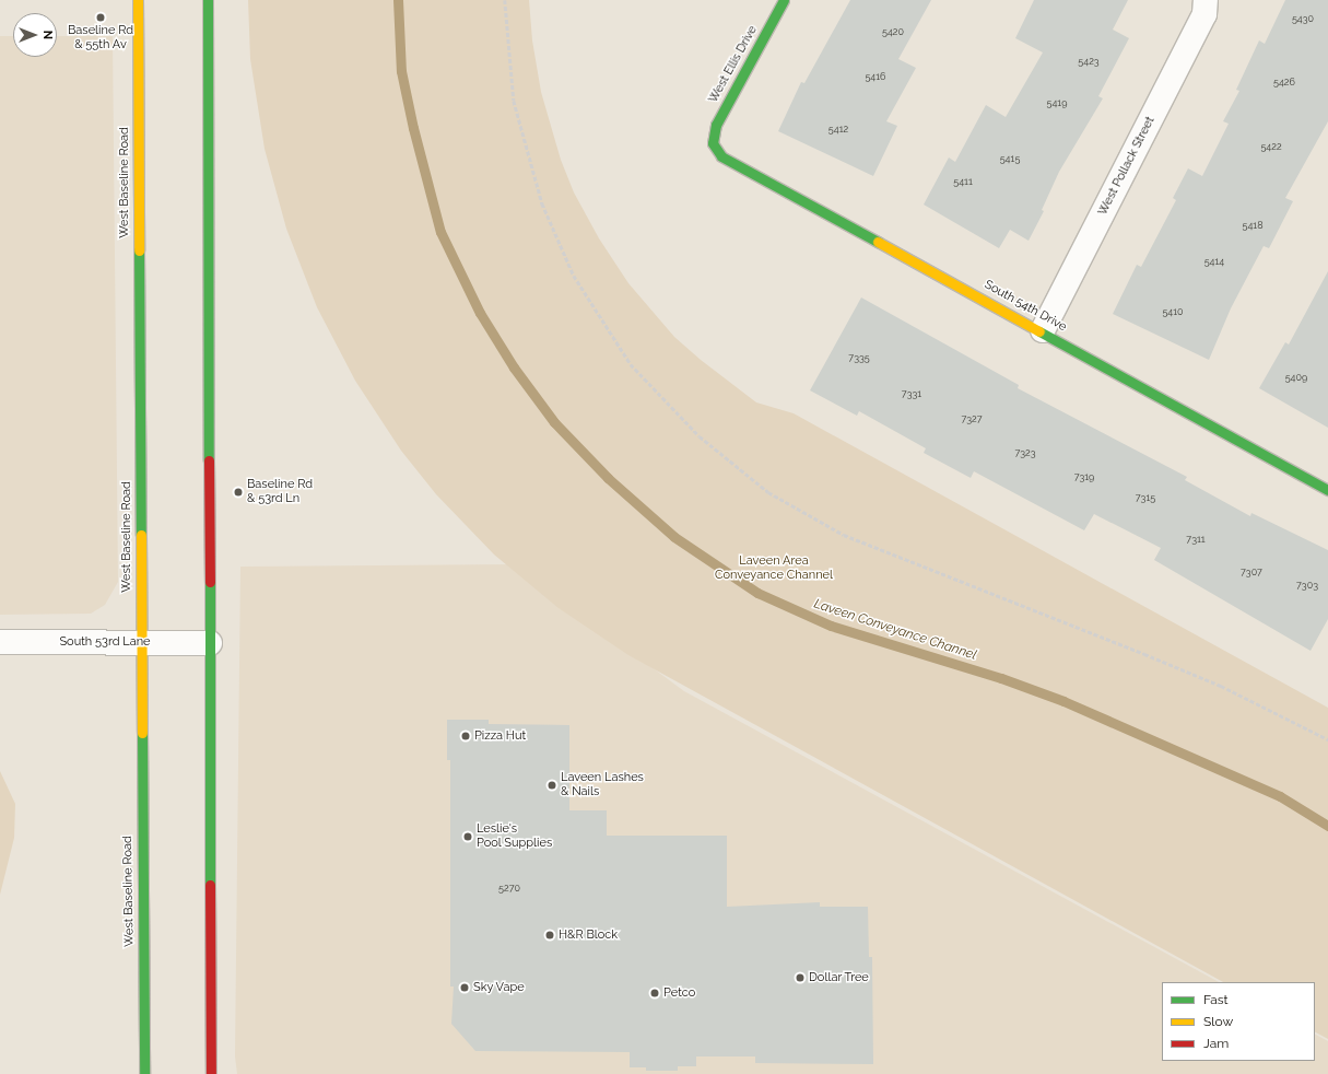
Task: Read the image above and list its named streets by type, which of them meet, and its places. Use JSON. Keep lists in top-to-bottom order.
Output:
{
  "streets": {
    "main road": ["West Ellis Drive", "West Baseline Road", "South 54th Drive"],
    "street": ["West Pollack Street", "South 53rd Lane"]
  },
  "crossings": [
    ["West Ellis Drive", "South 54th Drive"],
    ["West Pollack Street", "South 54th Drive"],
    ["West Baseline Road", "South 53rd Lane"]
  ],
  "water": ["Laveen Conveyance Channel"],
  "parks": ["Laveen Area Conveyance Channel"],
  "places": [
    "Baseline Rd & 55th Av",
    "Baseline Rd & 53rd Ln",
    "Pizza Hut",
    "Laveen Lashes & Nails",
    "Leslie's Pool Supplies",
    "H&R Block",
    "Dollar Tree",
    "Sky Vape",
    "Petco"
  ],
  "house_numbers": [
    "5430",
    "5420",
    "5423",
    "5416",
    "5426",
    "5419",
    "5412",
    "5422",
    "5415",
    "5411",
    "5418",
    "5414",
    "5410",
    "7335",
    "5409",
    "7331",
    "7327",
    "7323",
    "7319",
    "7315",
    "7311",
    "7307",
    "7303",
    "5270"
  ],
  "legend": ["Fast", "Slow", "Jam"],
  "north": "right"
}
